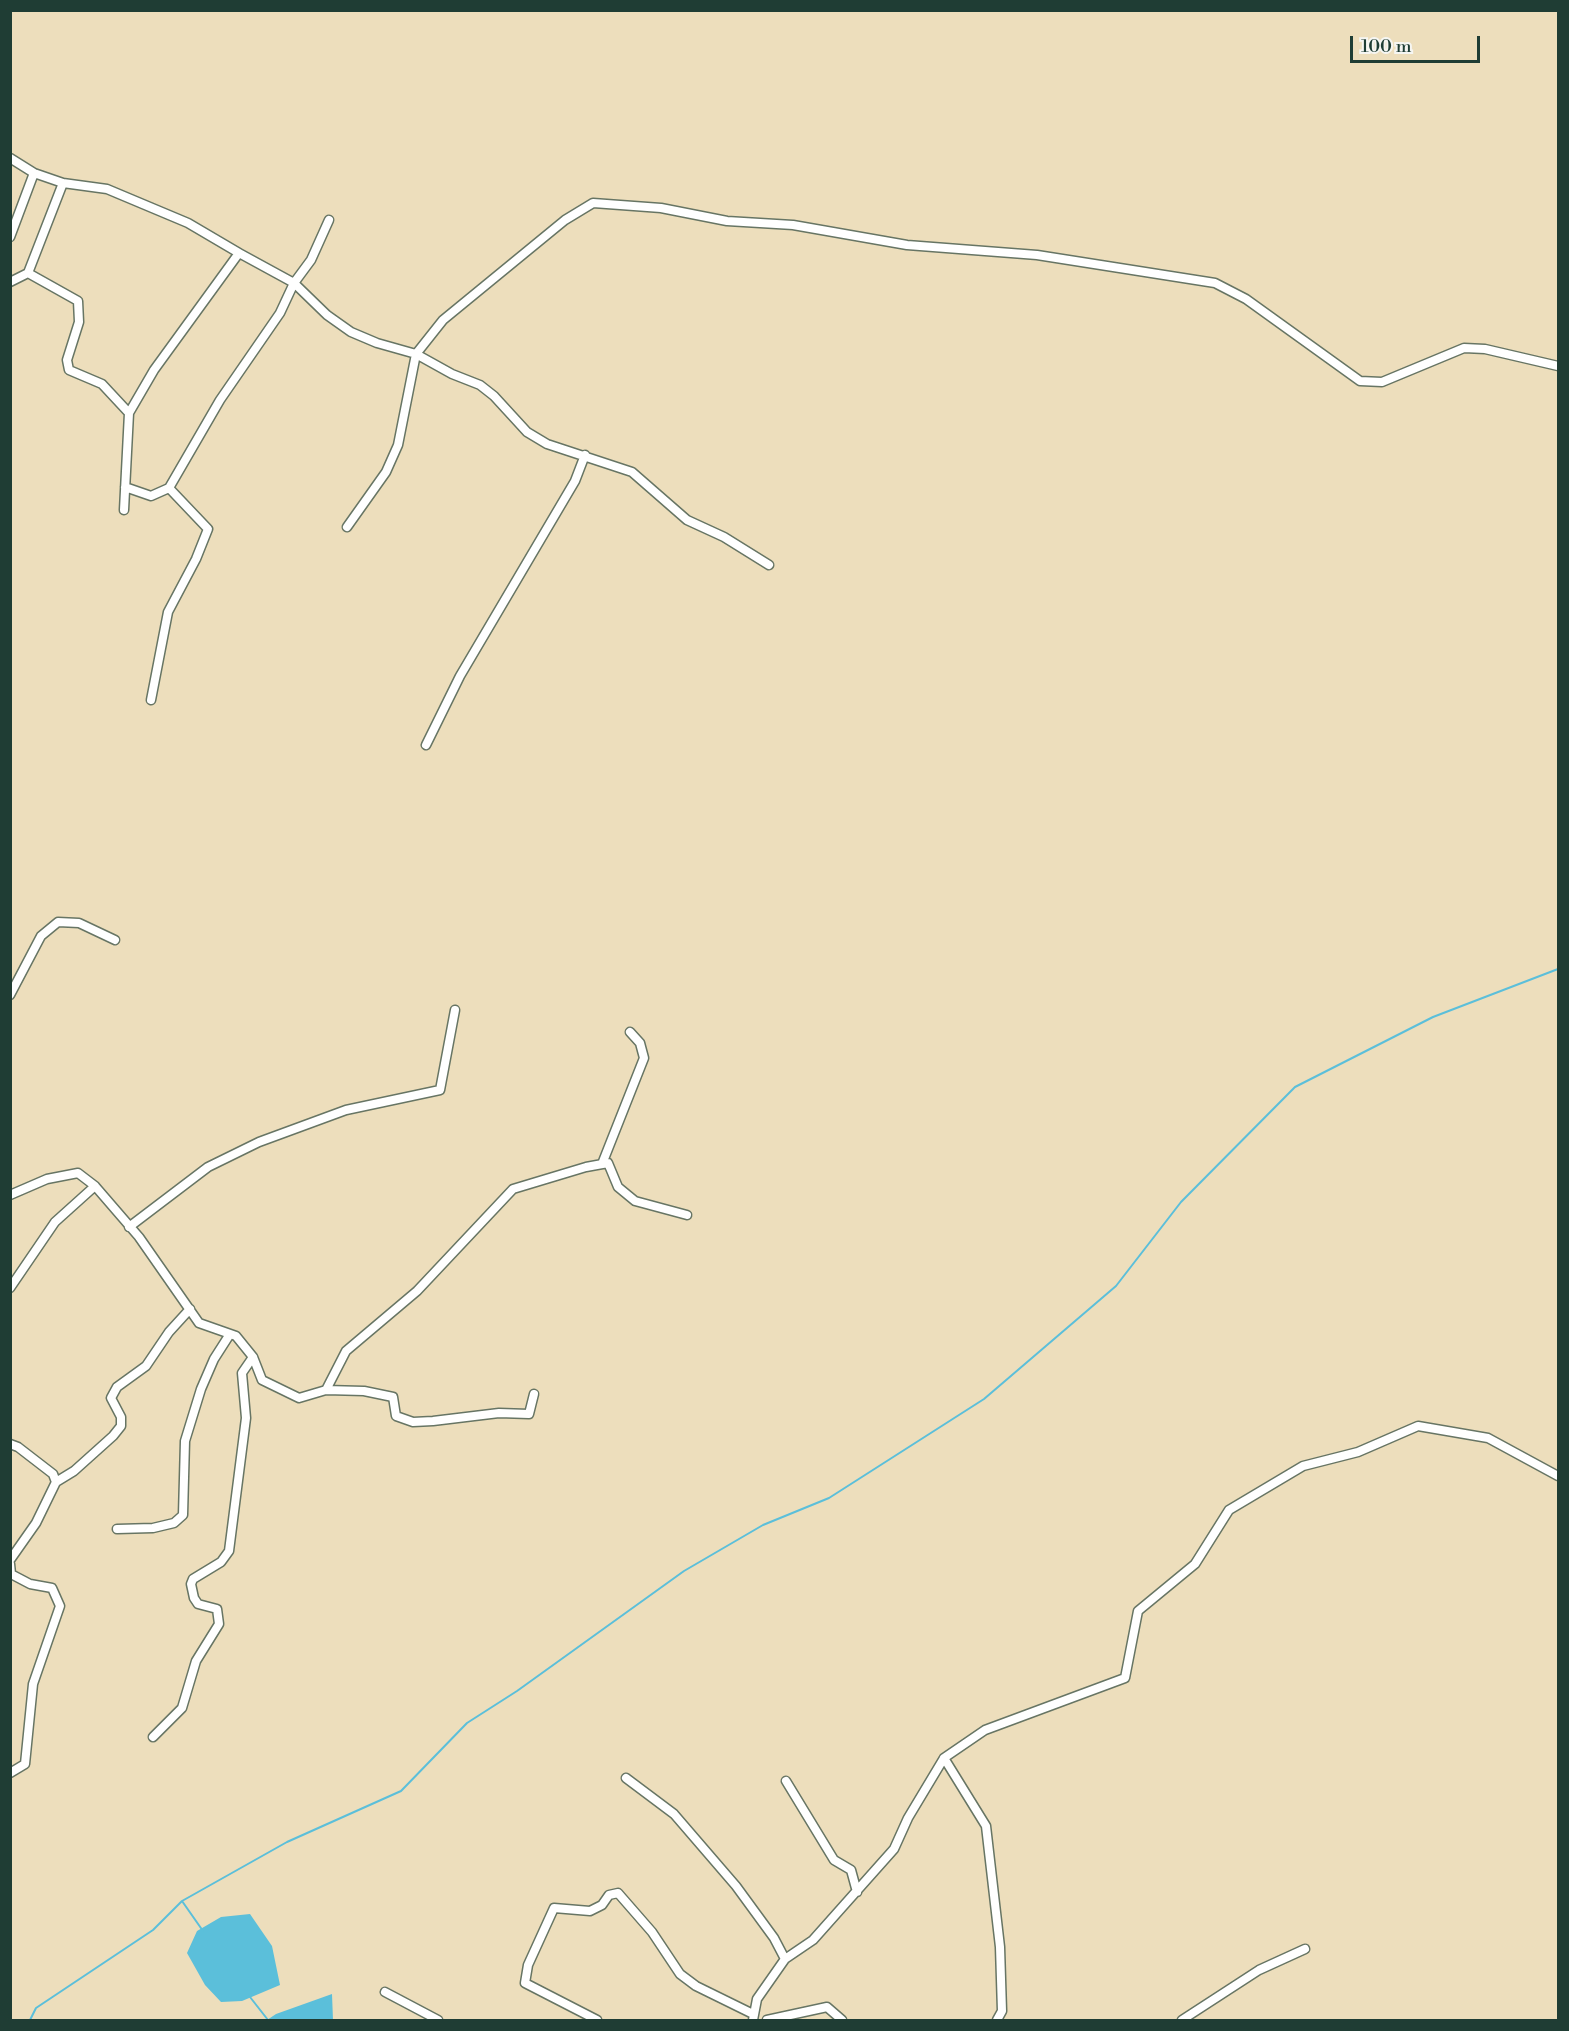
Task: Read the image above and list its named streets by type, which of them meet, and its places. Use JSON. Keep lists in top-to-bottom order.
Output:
{
  "scale_bar": "100 m"
}
